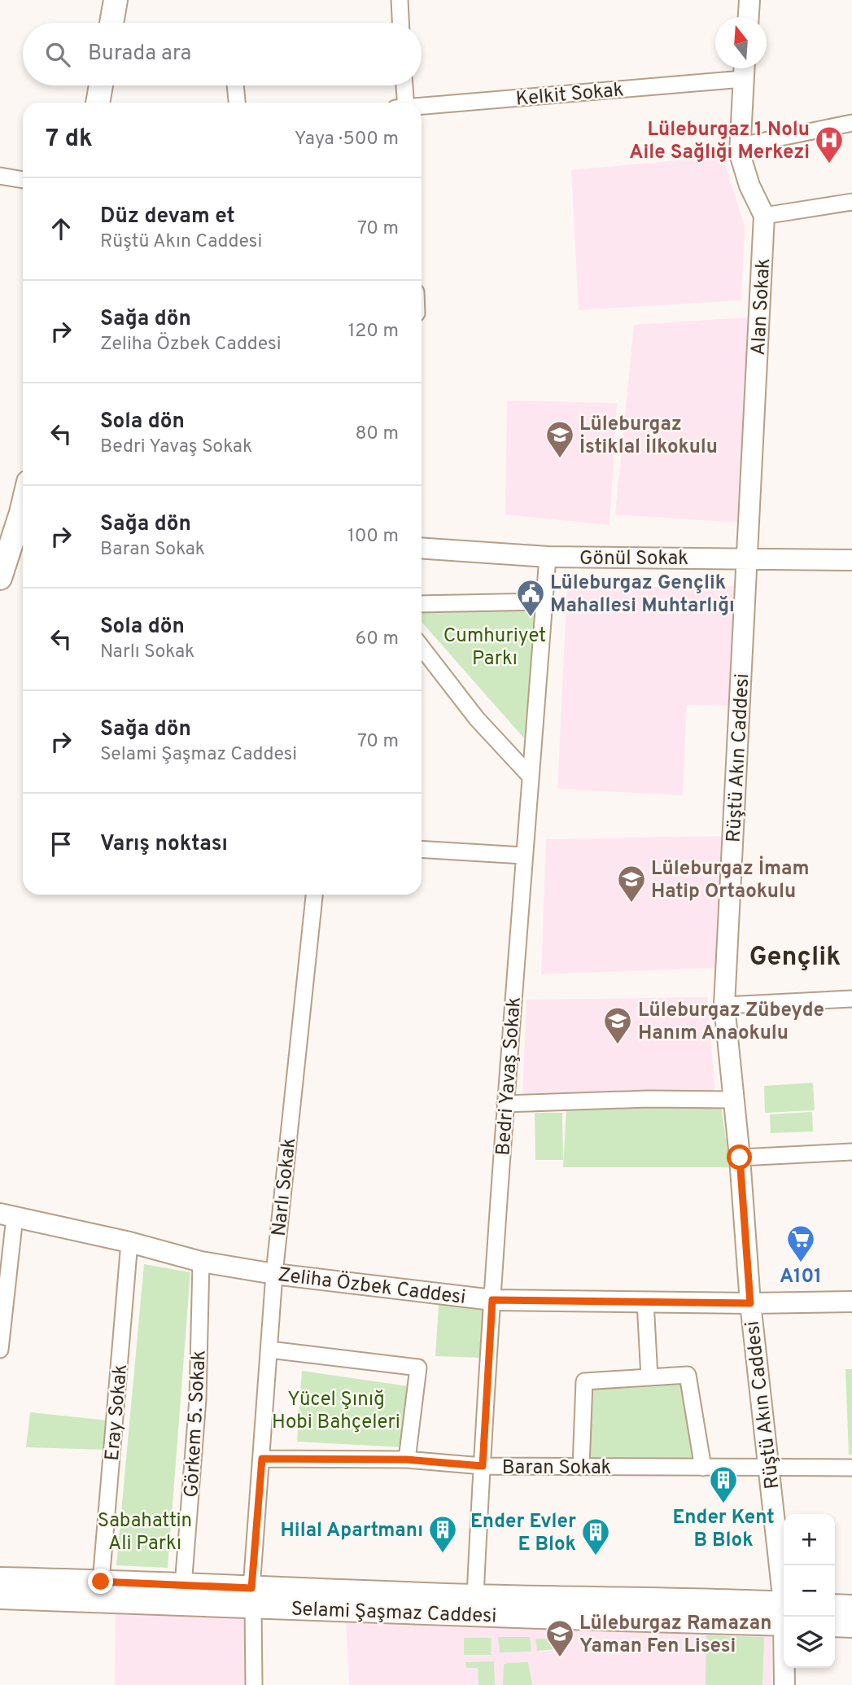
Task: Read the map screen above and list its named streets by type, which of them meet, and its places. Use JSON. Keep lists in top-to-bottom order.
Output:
{
  "streets": {
    "main road": ["Selami Şaşmaz Caddesi"],
    "street": [
      "Kelkit Sokak",
      "Alan Sokak",
      "Gönül Sokak",
      "Rüştü Akın Caddesi",
      "Bedri Yavaş Sokak",
      "Narlı Sokak",
      "Zeliha Özbek Caddesi",
      "Eray Sokak",
      "Görkem 5. Sokak",
      "Baran Sokak"
    ]
  },
  "crossings": [
    ["Kelkit Sokak", "Alan Sokak"],
    ["Alan Sokak", "Gönül Sokak"],
    ["Alan Sokak", "Rüştü Akın Caddesi"],
    ["Gönül Sokak", "Rüştü Akın Caddesi"],
    ["Gönül Sokak", "Bedri Yavaş Sokak"],
    ["Rüştü Akın Caddesi", "Zeliha Özbek Caddesi"],
    ["Rüştü Akın Caddesi", "Baran Sokak"],
    ["Bedri Yavaş Sokak", "Zeliha Özbek Caddesi"],
    ["Bedri Yavaş Sokak", "Baran Sokak"],
    ["Bedri Yavaş Sokak", "Selami Şaşmaz Caddesi"],
    ["Narlı Sokak", "Zeliha Özbek Caddesi"],
    ["Narlı Sokak", "Baran Sokak"],
    ["Narlı Sokak", "Selami Şaşmaz Caddesi"],
    ["Zeliha Özbek Caddesi", "Eray Sokak"],
    ["Zeliha Özbek Caddesi", "Görkem 5. Sokak"],
    ["Eray Sokak", "Selami Şaşmaz Caddesi"],
    ["Görkem 5. Sokak", "Selami Şaşmaz Caddesi"]
  ],
  "districts": ["Gençlik"],
  "parks": ["Cumhuriyet Parkı", "Yücel Şınığ Hobi Bahçeleri", "Sabahattin Ali Parkı"],
  "places": {
    "hospital": ["Lüleburgaz 1 Nolu Aile Sağlığı Merkezi"],
    "school or university": [
      "Lüleburgaz İstiklal İlkokulu",
      "Lüleburgaz İmam Hatip Ortaokulu",
      "Lüleburgaz Zübeyde Hanım Anaokulu",
      "Lüleburgaz Ramazan Yaman Fen Lisesi"
    ],
    "public building": ["Lüleburgaz Gençlik Mahallesi Muhtarlığı"],
    "supermarket": ["A101"],
    "building": ["Ender Kent B Blok", "Hilal Apartmanı", "Ender Evler E Blok"]
  },
  "north": "top",
  "page": {
    "search": "Burada ara",
    "heading": ["7 dk", "Yaya · 500 m"],
    "list": [
      ["Düz devam et", "Rüştü Akın Caddesi", "70 m"],
      ["Sağa dön", "Zeliha Özbek Caddesi", "120 m"],
      ["Sola dön", "Bedri Yavaş Sokak", "80 m"],
      ["Sağa dön", "Baran Sokak", "100 m"],
      ["Sola dön", "Narlı Sokak", "60 m"],
      ["Sağa dön", "Selami Şaşmaz Caddesi", "70 m"],
      "Varış noktası"
    ],
    "map_buttons": ["+", "−"]
  }
}
